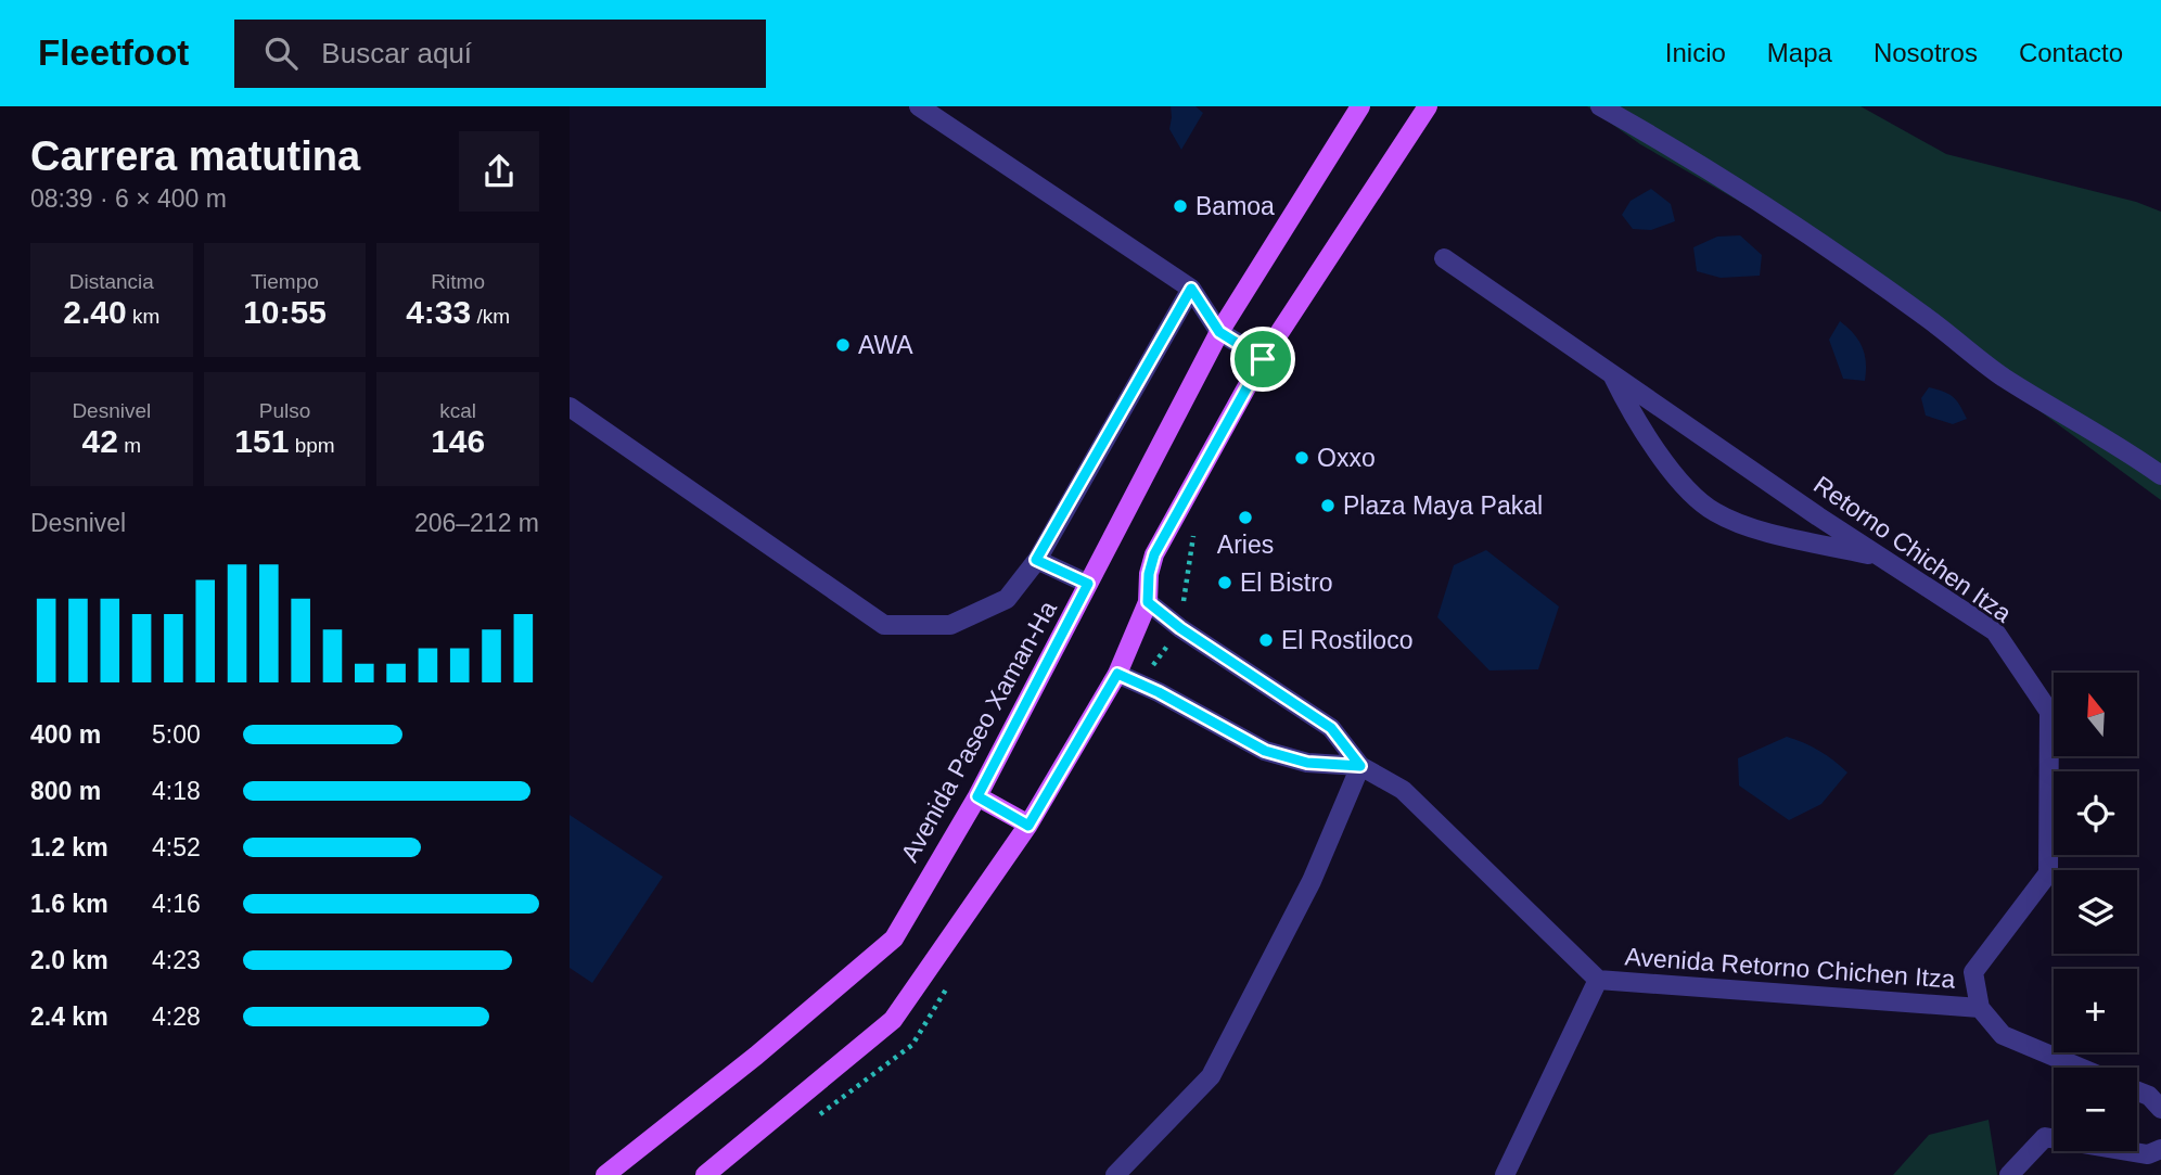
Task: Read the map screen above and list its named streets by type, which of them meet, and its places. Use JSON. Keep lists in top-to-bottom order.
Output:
{
  "streets": {
    "main road": ["Avenida Paseo Xaman-Ha"],
    "street": ["Retorno Chichen Itza", "Avenida Retorno Chichen Itza"]
  },
  "crossings": [
    ["Retorno Chichen Itza", "Avenida Retorno Chichen Itza"]
  ],
  "places": [
    "Bamoa",
    "AWA",
    "Oxxo",
    "Plaza Maya Pakal",
    "Aries",
    "El Bistro",
    "El Rostiloco"
  ],
  "north": "top",
  "page": {
    "header": "Fleetfoot",
    "search": "Buscar aquí",
    "nav": [
      "Inicio",
      "Mapa",
      "Nosotros",
      "Contacto"
    ],
    "heading": ["Carrera matutina", "08:39 · 6 × 400 m"],
    "stats": [
      ["Distancia", "2.40 km"],
      ["Tiempo", "10:55"],
      ["Ritmo", "4:33 /km"],
      ["Desnivel", "42 m"],
      ["Pulso", "151 bpm"],
      ["kcal", "146"]
    ],
    "chart": ["Desnivel", "206–212 m"],
    "map_buttons": ["+", "−"],
    "list": [
      {
        "name": "400 m",
        "note": "5:00"
      },
      {
        "name": "800 m",
        "note": "4:18"
      },
      {
        "name": "1.2 km",
        "note": "4:52"
      },
      {
        "name": "1.6 km",
        "note": "4:16"
      },
      {
        "name": "2.0 km",
        "note": "4:23"
      },
      {
        "name": "2.4 km",
        "note": "4:28"
      }
    ]
  }
}
